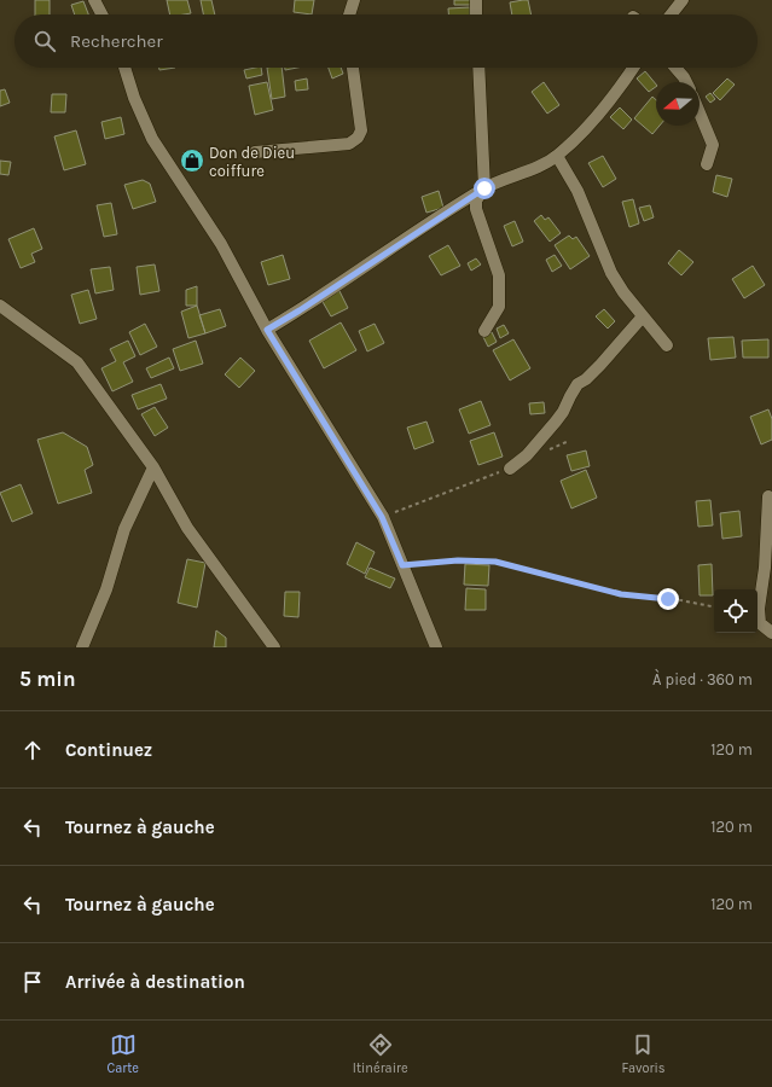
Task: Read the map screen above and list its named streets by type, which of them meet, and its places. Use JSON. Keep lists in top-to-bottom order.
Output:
{
  "places": {
    "shop": ["Don de Dieu coiffure"]
  },
  "north": "left",
  "page": {
    "search": "Rechercher",
    "heading": ["5 min", "À pied · 360 m"],
    "list": [
      ["Continuez", "120 m"],
      ["Tournez à gauche", "120 m"],
      ["Tournez à gauche", "120 m"],
      "Arrivée à destination"
    ],
    "nav": ["Carte", "Itinéraire", "Favoris"]
  }
}
